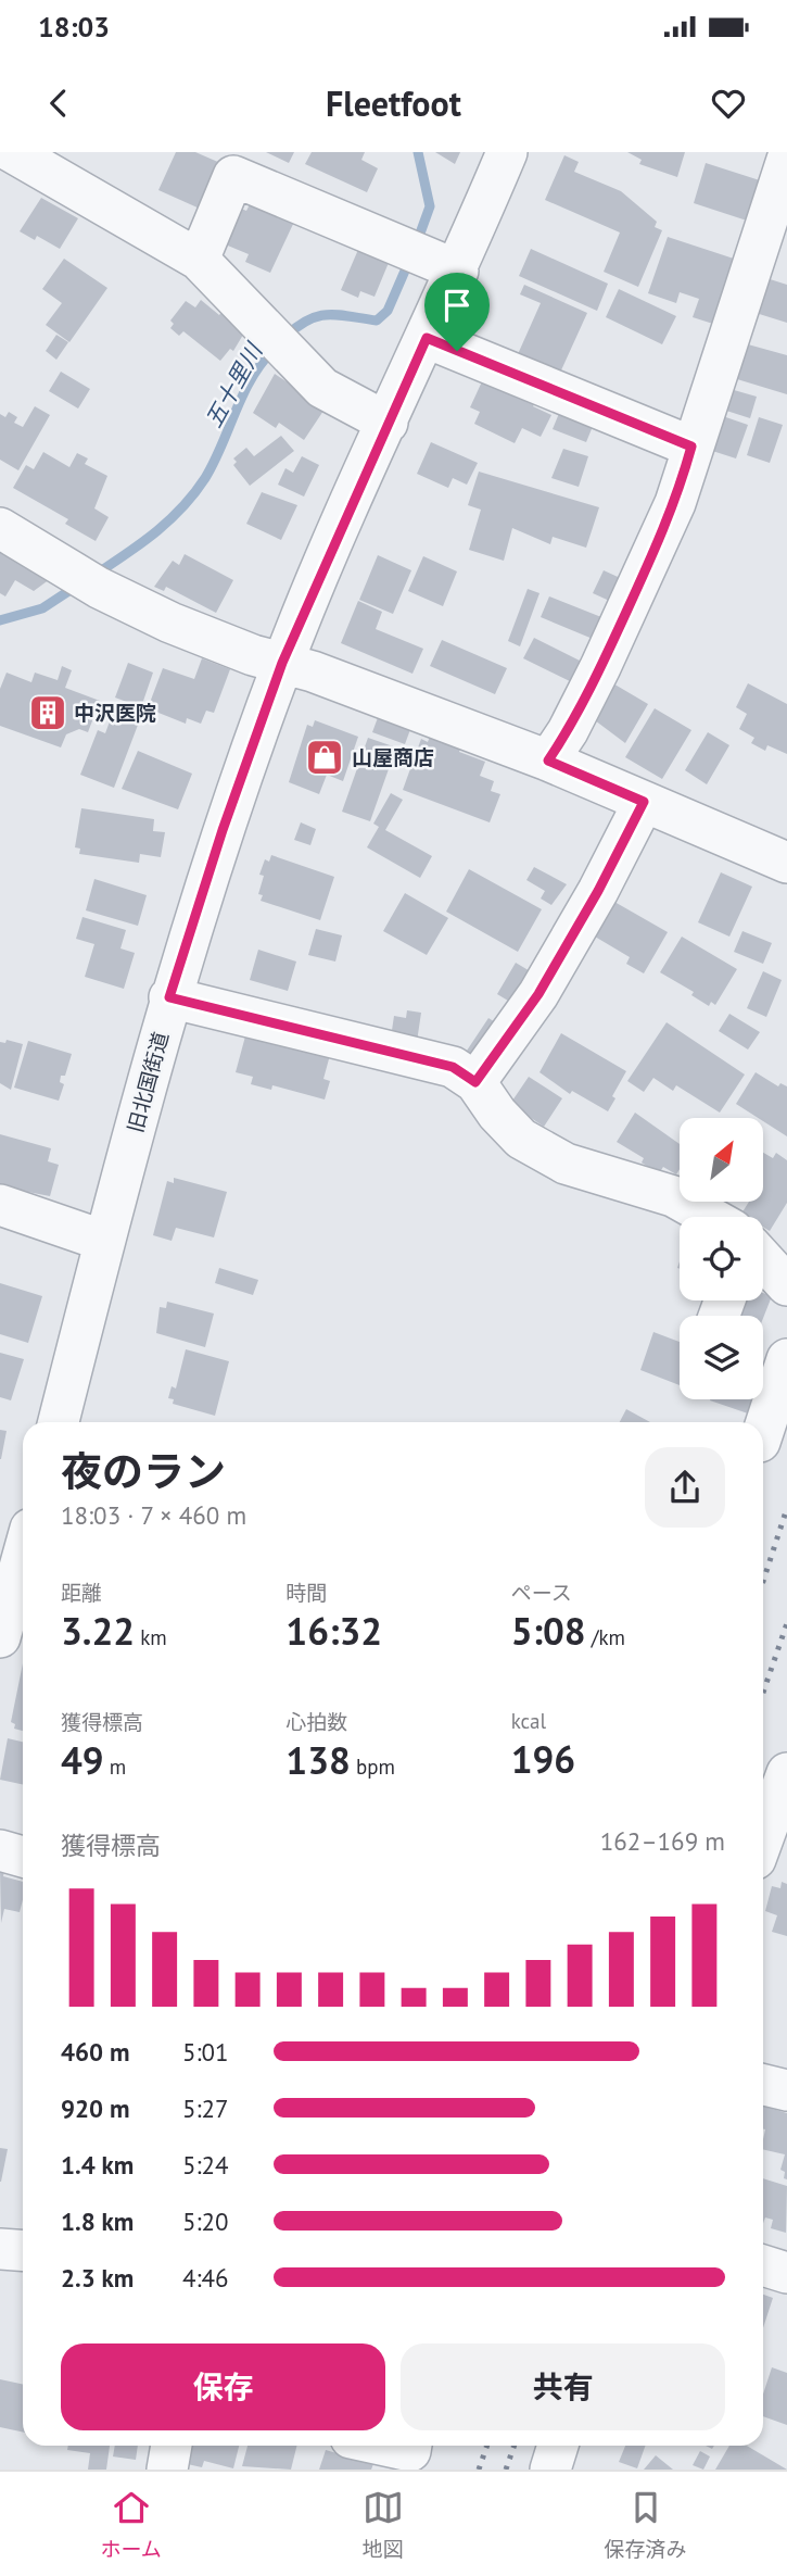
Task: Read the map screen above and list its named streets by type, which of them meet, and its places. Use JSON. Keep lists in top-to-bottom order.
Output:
{
  "streets": {
    "street": ["旧北国街道"]
  },
  "water": ["五十里川"],
  "places": {
    "building": ["中沢医院"],
    "shop": ["山屋商店"]
  },
  "north": "top right",
  "page": {
    "status": "18:03",
    "header": "Fleetfoot",
    "heading": ["夜のラン", "18:03 · 7 × 460 m"],
    "stats": [
      ["距離", "3.22 km"],
      ["時間", "16:32"],
      ["ペース", "5:08 /km"],
      ["獲得標高", "49 m"],
      ["心拍数", "138 bpm"],
      ["kcal", "196"]
    ],
    "chart": ["獲得標高", "162–169 m"],
    "list": [
      {
        "name": "460 m",
        "note": "5:01"
      },
      {
        "name": "920 m",
        "note": "5:27"
      },
      {
        "name": "1.4 km",
        "note": "5:24"
      },
      {
        "name": "1.8 km",
        "note": "5:20"
      },
      {
        "name": "2.3 km",
        "note": "4:46"
      }
    ],
    "buttons": ["保存", "共有"],
    "tabs": ["ホーム", "地図", "保存済み"]
  }
}
